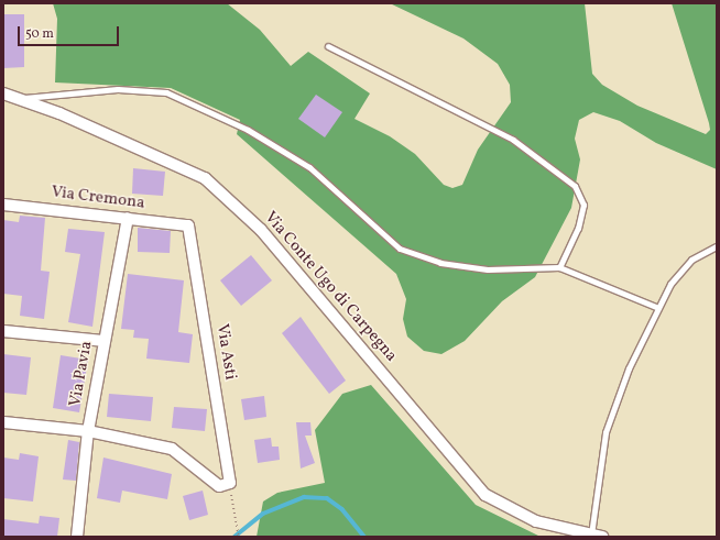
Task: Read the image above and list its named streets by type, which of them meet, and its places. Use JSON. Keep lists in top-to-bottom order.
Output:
{
  "streets": {
    "street": [
      "Via Cremona",
      "Via Conte Ugo di Carpegna",
      "Via Asti",
      "Via Pavia"
    ]
  },
  "crossings": [
    ["Via Cremona", "Via Asti"],
    ["Via Cremona", "Via Pavia"]
  ],
  "scale_bar": "50 m"
}
